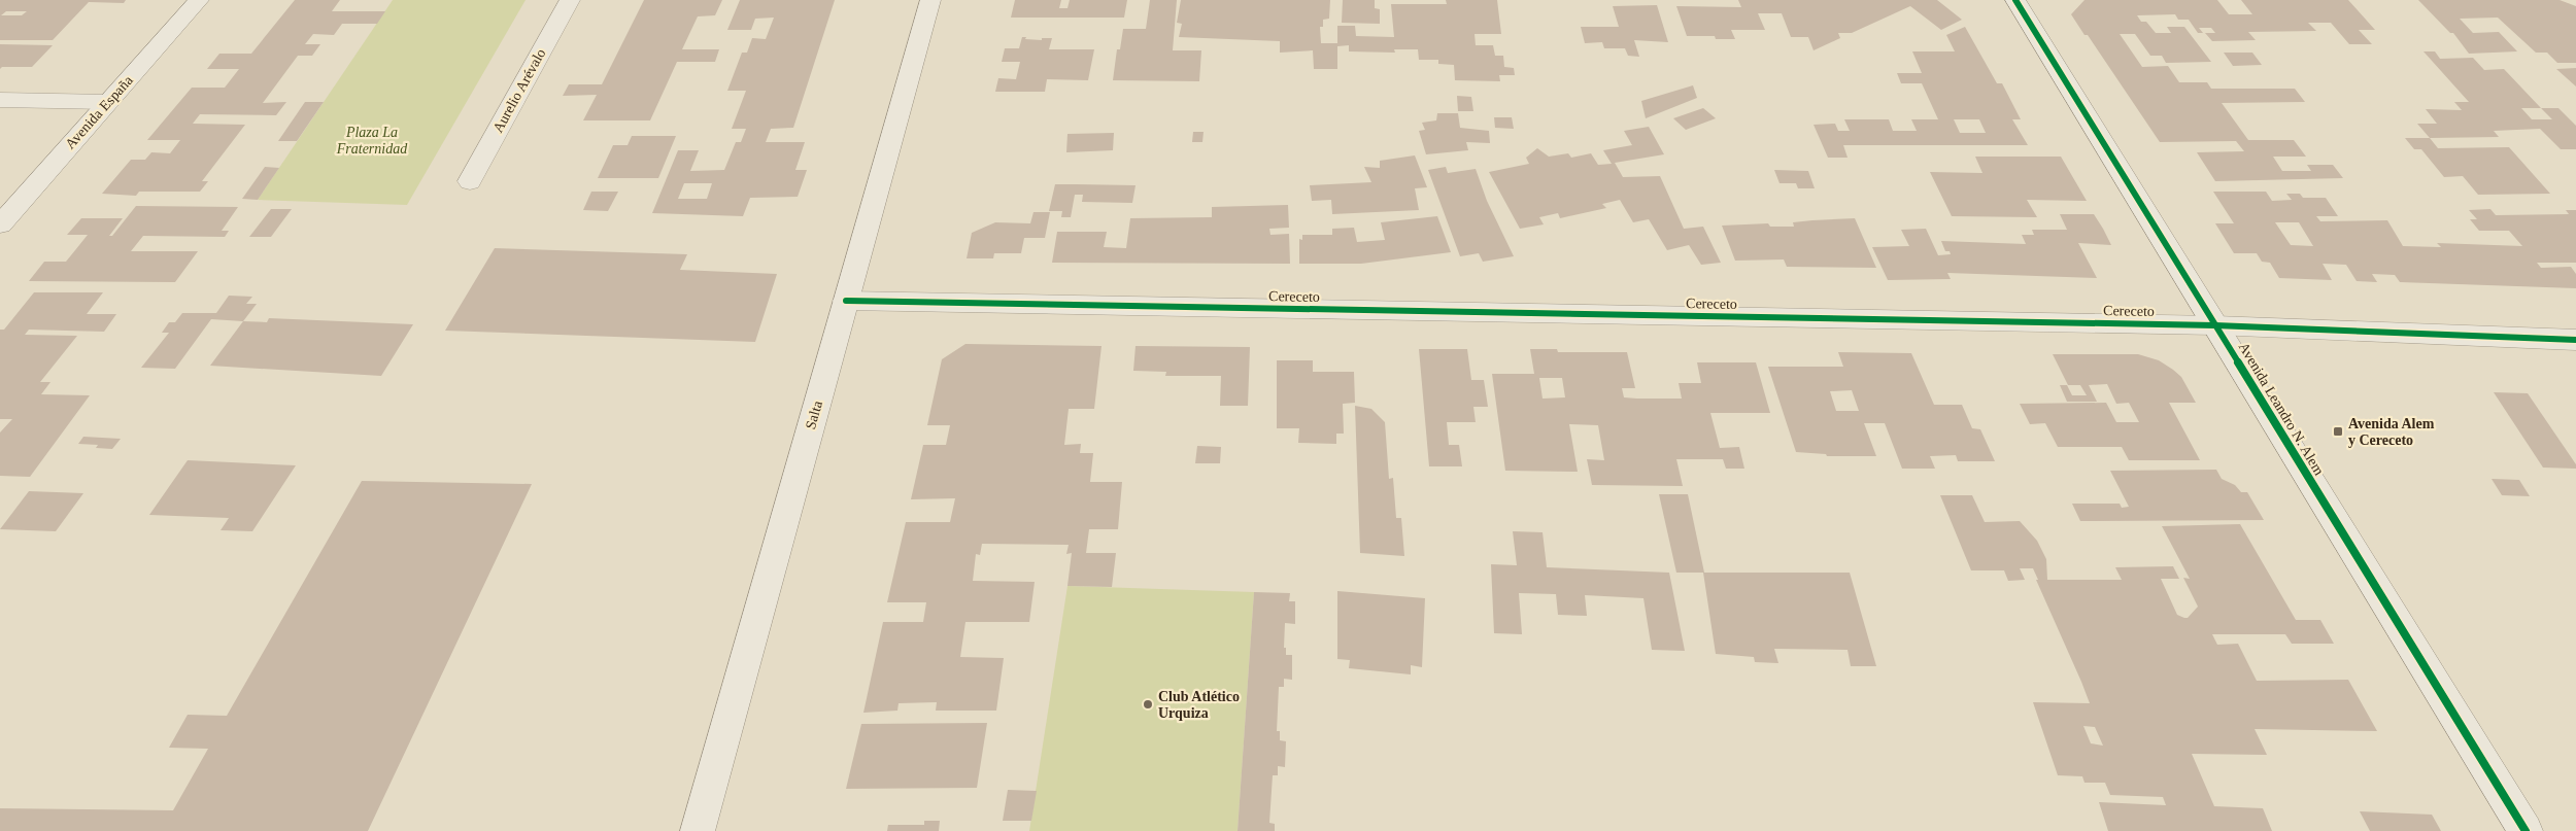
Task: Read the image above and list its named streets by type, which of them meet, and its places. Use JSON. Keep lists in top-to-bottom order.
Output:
{
  "streets": {
    "street": [
      "Aurelio Arévalo",
      "Avenida España",
      "Cereceto",
      "Avenida Leandro N. Alem",
      "Salta"
    ]
  },
  "crossings": [
    ["Cereceto", "Avenida Leandro N. Alem"],
    ["Cereceto", "Salta"]
  ],
  "parks": ["Plaza La Fraternidad"],
  "places": {
    "transit": ["Avenida Alem y Cereceto"],
    "other": ["Club Atlético Urquiza"]
  }
}
